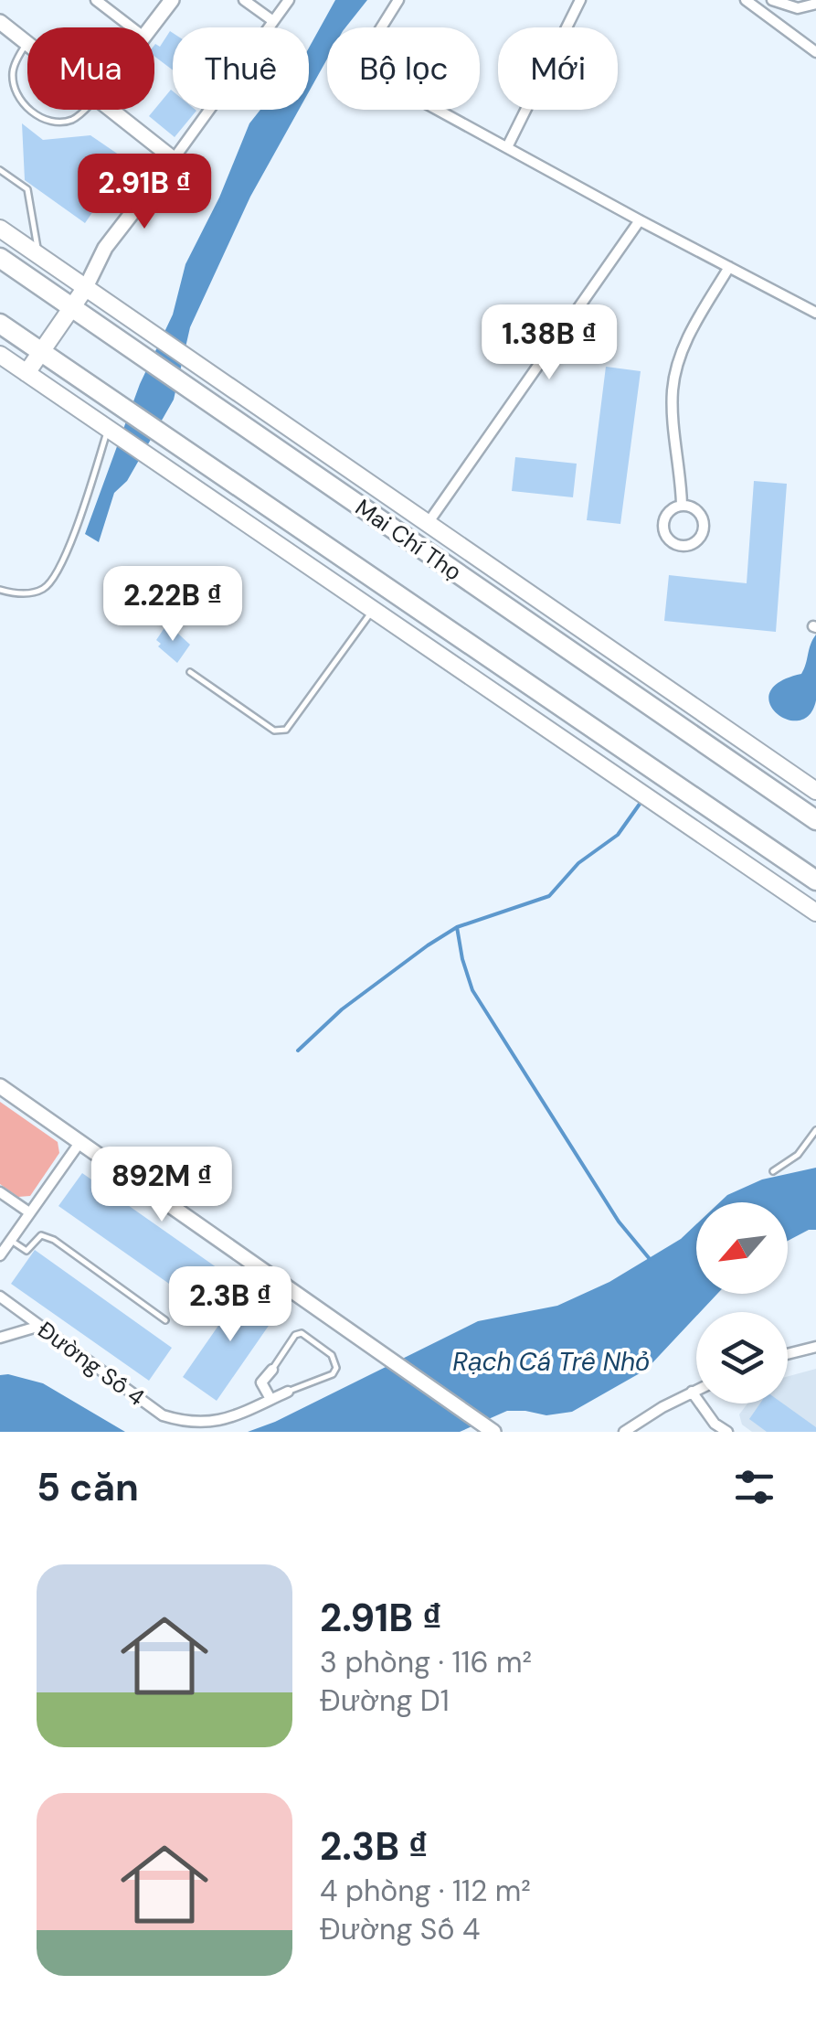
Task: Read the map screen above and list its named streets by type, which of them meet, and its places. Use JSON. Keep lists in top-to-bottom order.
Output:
{
  "streets": {
    "highway": ["Mai Chí Thọ"],
    "street": ["Đường Số 4"]
  },
  "water": ["Rạch Cá Trê Nhỏ"],
  "north": "bottom left",
  "page": {
    "chip": [
      "Mua",
      "Thuê",
      "Bộ lọc",
      "Mới"
    ],
    "price": [
      "2.91B ₫",
      "1.38B ₫",
      "2.22B ₫",
      "892M ₫",
      "2.3B ₫"
    ],
    "heading": "5 căn",
    "list": [
      {
        "name": "2.91B ₫",
        "note": "3 phòng · 116 m² · Đường D1"
      },
      {
        "name": "2.3B ₫",
        "note": "4 phòng · 112 m² · Đường Số 4"
      }
    ]
  }
}
